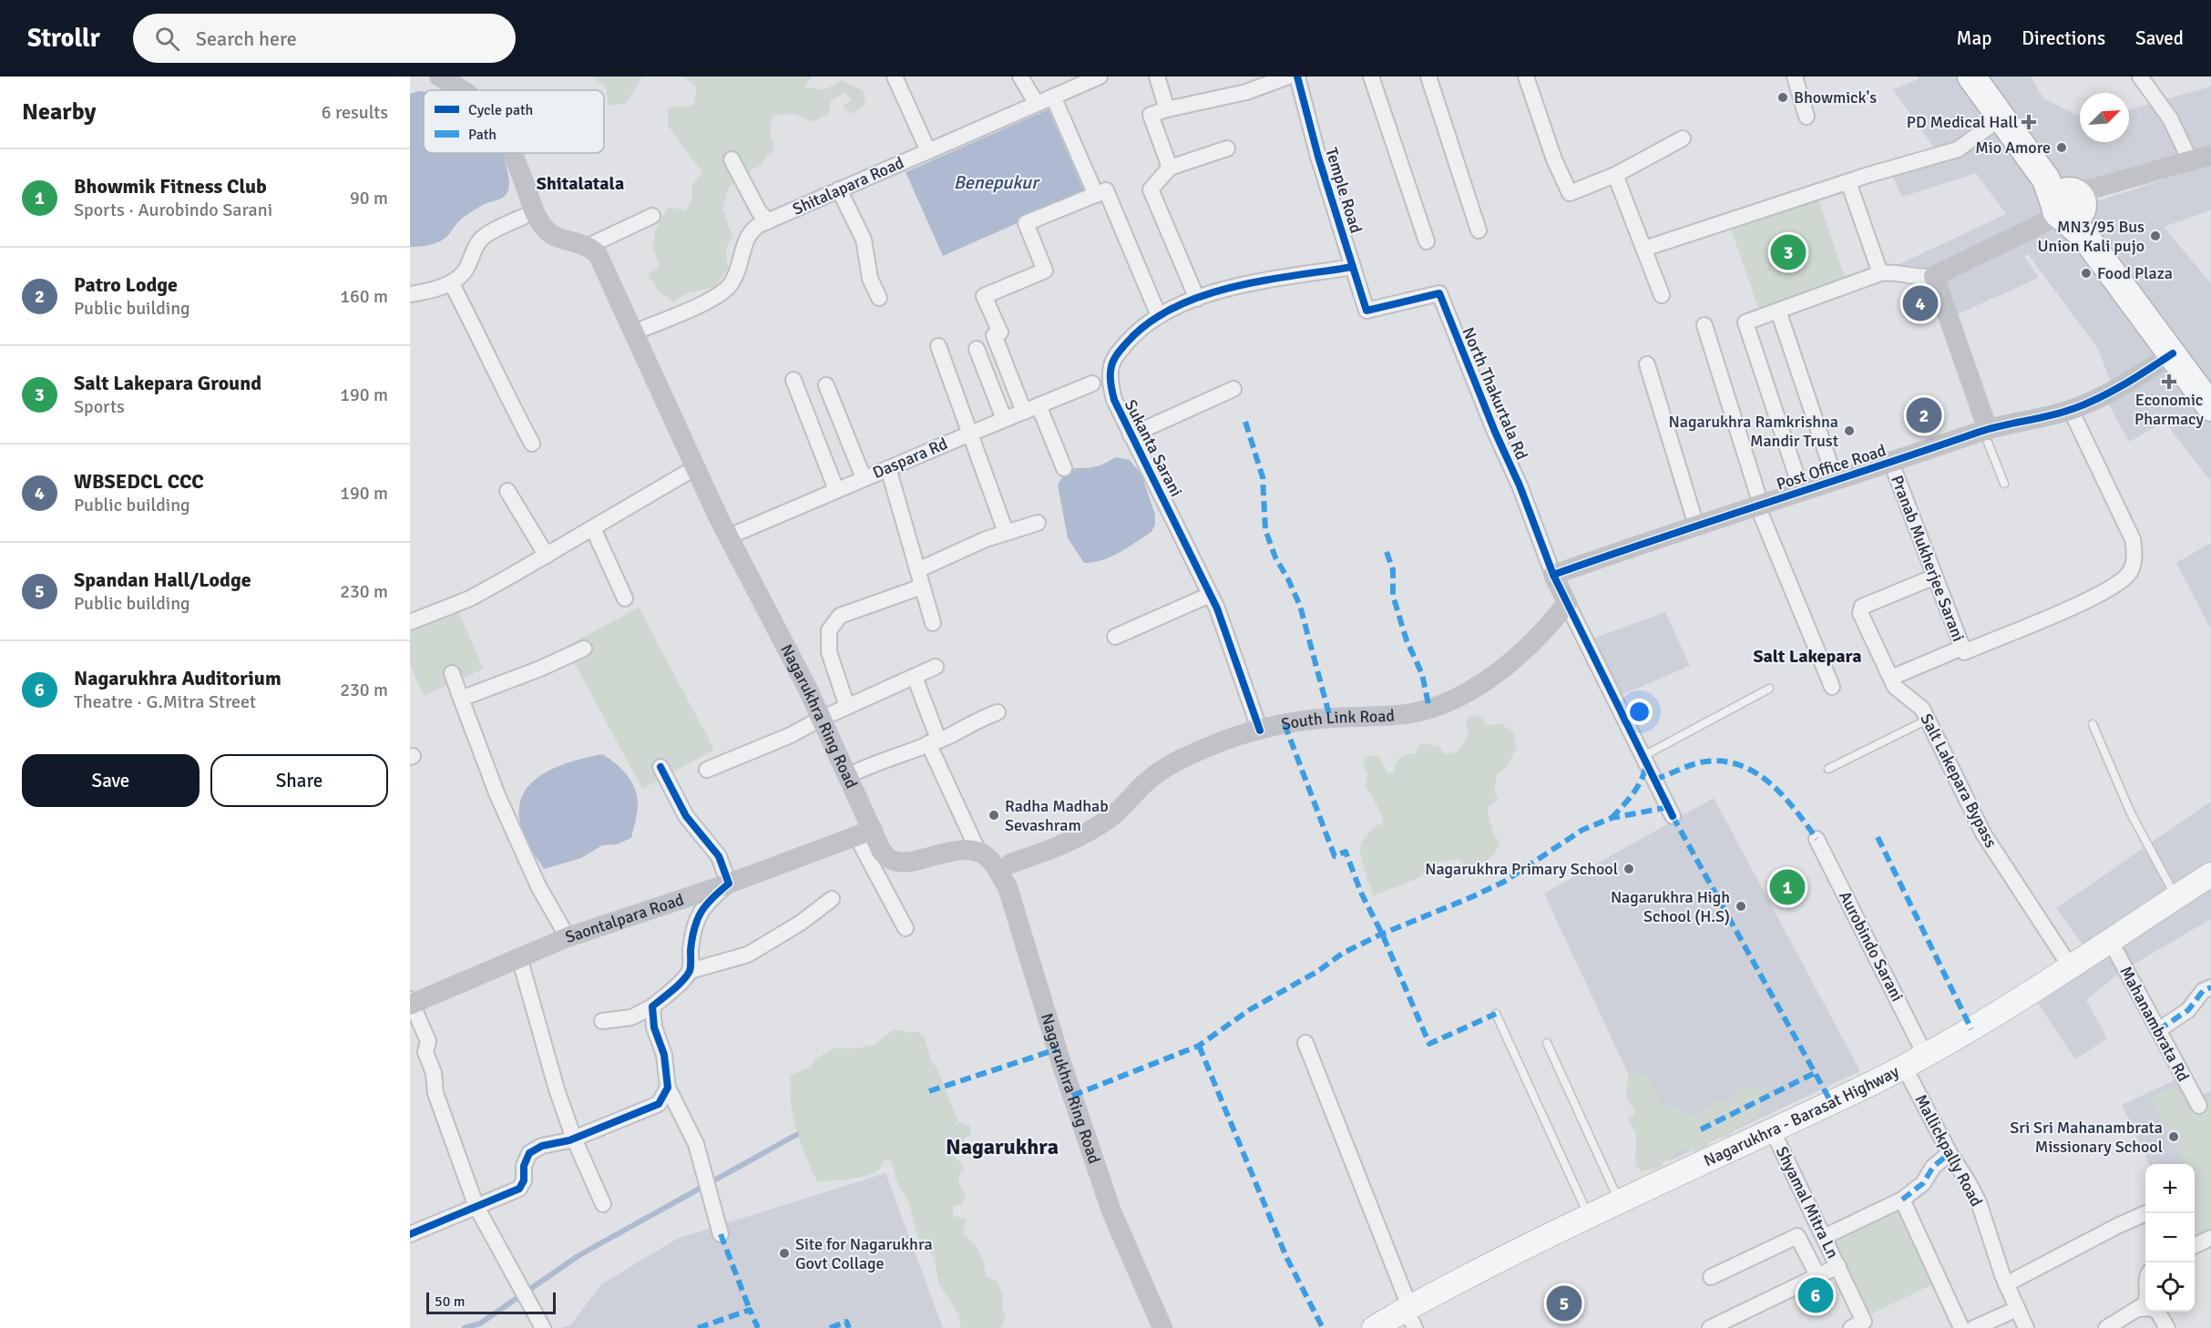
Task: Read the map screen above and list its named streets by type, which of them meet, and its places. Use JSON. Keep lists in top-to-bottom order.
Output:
{
  "streets": {
    "main road": ["Nagarukhra - Barasat Highway"],
    "street": [
      "Shitalapara Road",
      "Temple Road",
      "North Thakurtala Rd",
      "Sukanta Sarani",
      "Daspara Rd",
      "Post Office Road",
      "Pranab Mukherjee Sarani",
      "Nagarukhra Ring Road",
      "South Link Road",
      "Salt Lakepara Bypass",
      "Saontalpara Road",
      "Aurobindo Sarani",
      "Mahanambrata Rd",
      "Mallickpally Road",
      "Shyamal Mitra Ln"
    ]
  },
  "crossings": [
    ["Shitalapara Road", "Nagarukhra Ring Road"],
    ["Temple Road", "North Thakurtala Rd"],
    ["North Thakurtala Rd", "Post Office Road"],
    ["Sukanta Sarani", "South Link Road"],
    ["Daspara Rd", "Nagarukhra Ring Road"],
    ["Post Office Road", "Pranab Mukherjee Sarani"],
    ["Pranab Mukherjee Sarani", "Salt Lakepara Bypass"],
    ["Nagarukhra Ring Road", "Saontalpara Road"],
    ["Salt Lakepara Bypass", "Nagarukhra - Barasat Highway"],
    ["Aurobindo Sarani", "Nagarukhra - Barasat Highway"],
    ["Mahanambrata Rd", "Nagarukhra - Barasat Highway"],
    ["Nagarukhra - Barasat Highway", "Mallickpally Road"],
    ["Nagarukhra - Barasat Highway", "Shyamal Mitra Ln"]
  ],
  "districts": ["Shitalatala", "Salt Lakepara", "Nagarukhra"],
  "water": ["Benepukur"],
  "places": {
    "other": [
      "Bhowmick's",
      "Mio Amore",
      "MN3/95 Bus Union Kali pujo",
      "Food Plaza",
      "Nagarukhra Ramkrishna Mandir Trust",
      "Radha Madhab Sevashram",
      "Nagarukhra Primary School",
      "Nagarukhra High School (H.S)",
      "Sri Sri Mahanambrata Missionary School",
      "Site for Nagarukhra Govt Collage"
    ],
    "health": ["PD Medical Hall", "Economic Pharmacy"]
  },
  "legend": ["Cycle path", "Path"],
  "scale_bar": "50 m",
  "north": "top right",
  "page": {
    "header": "Strollr",
    "search": "Search here",
    "nav": ["Map", "Directions", "Saved"],
    "heading": ["Nearby", "6 results"],
    "list": [
      {
        "mark": "1",
        "name": "Bhowmik Fitness Club",
        "note": "Sports · Aurobindo Sarani",
        "value": "90 m"
      },
      {
        "mark": "2",
        "name": "Patro Lodge",
        "note": "Public building",
        "value": "160 m"
      },
      {
        "mark": "3",
        "name": "Salt Lakepara Ground",
        "note": "Sports",
        "value": "190 m"
      },
      {
        "mark": "4",
        "name": "WBSEDCL CCC",
        "note": "Public building",
        "value": "190 m"
      },
      {
        "mark": "5",
        "name": "Spandan Hall/Lodge",
        "note": "Public building",
        "value": "230 m"
      },
      {
        "mark": "6",
        "name": "Nagarukhra Auditorium",
        "note": "Theatre · G.Mitra Street",
        "value": "230 m"
      }
    ],
    "pins": [
      "3",
      "4",
      "2",
      "1",
      "6",
      "5"
    ],
    "buttons": ["Save", "Share"],
    "map_buttons": ["+", "−"],
    "scale": "50 m"
  }
}
